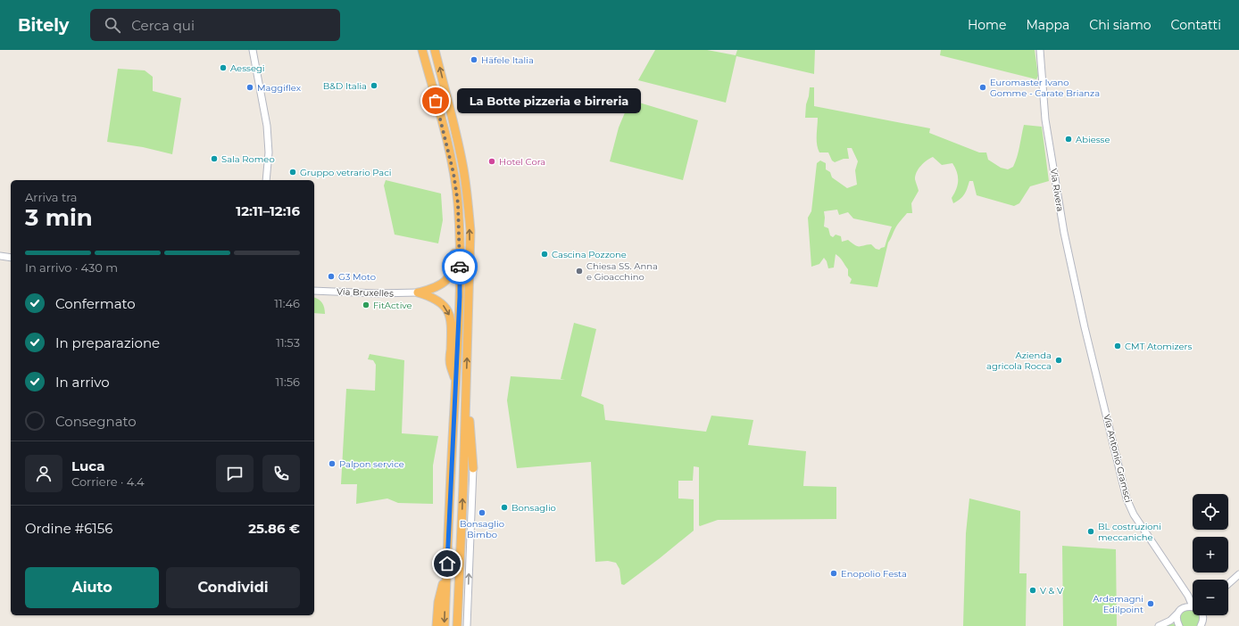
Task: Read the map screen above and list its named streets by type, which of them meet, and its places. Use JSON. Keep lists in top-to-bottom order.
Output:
{
  "streets": {
    "street": ["Via Rivera", "Via Bruxelles", "Via Antonio Gramsci"]
  },
  "crossings": [
    ["Via Rivera", "Via Antonio Gramsci"]
  ],
  "places": [
    "Häfele Italia",
    "Aessegi",
    "B&D Italia",
    "Maggiflex",
    "Euromaster Ivano Gomme - Carate Brianza",
    "La Botte pizzeria e birreria",
    "Abiesse",
    "Sala Romeo",
    "Hotel Cora",
    "Gruppo vetrario Paci",
    "Cascina Pozzone",
    "Chiesa SS. Anna e Gioacchino",
    "G3 Moto",
    "FitActive",
    "CMT Atomizers",
    "Azienda agricola Rocca",
    "Palpon service",
    "Bonsaglio",
    "Bonsaglio Bimbo",
    "BL costruzioni meccaniche",
    "Enopolio Festa",
    "V & V",
    "Ardemagni Edilpoint"
  ],
  "page": {
    "header": "Bitely",
    "search": "Cerca qui",
    "nav": [
      "Home",
      "Mappa",
      "Chi siamo",
      "Contatti"
    ],
    "bubble": "La Botte pizzeria e birreria",
    "heading": ["3 min", "Arriva tra", "12:11–12:16"],
    "panel": [
      "Luca",
      "Corriere · 4.4",
      "Ordine #6156",
      "25.86 €"
    ],
    "bar": "In arrivo · 430 m",
    "list": [
      ["Confermato", "11:46"],
      ["In preparazione", "11:53"],
      ["In arrivo", "11:56"],
      "Consegnato"
    ],
    "map_buttons": ["+", "−"],
    "buttons": ["Aiuto", "Condividi"]
  }
}
